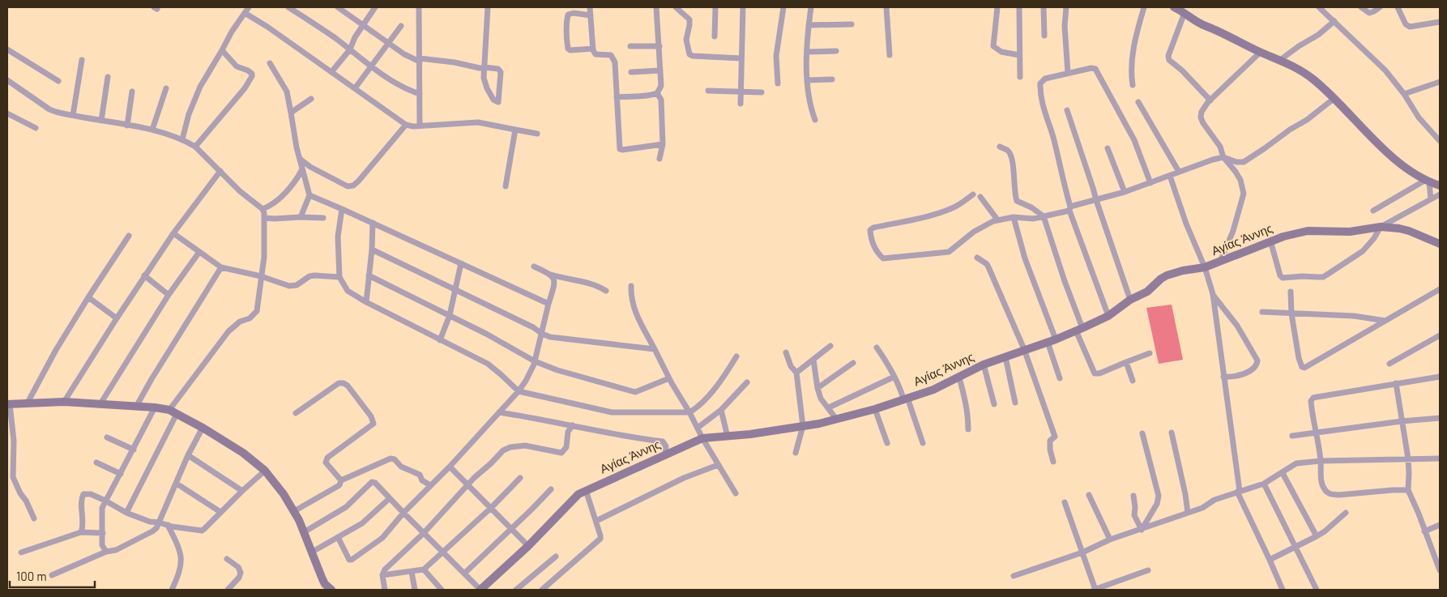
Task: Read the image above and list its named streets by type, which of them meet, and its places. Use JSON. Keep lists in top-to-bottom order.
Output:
{
  "streets": {
    "street": ["Αγίας Άννης"]
  },
  "scale_bar": "100 m"
}
